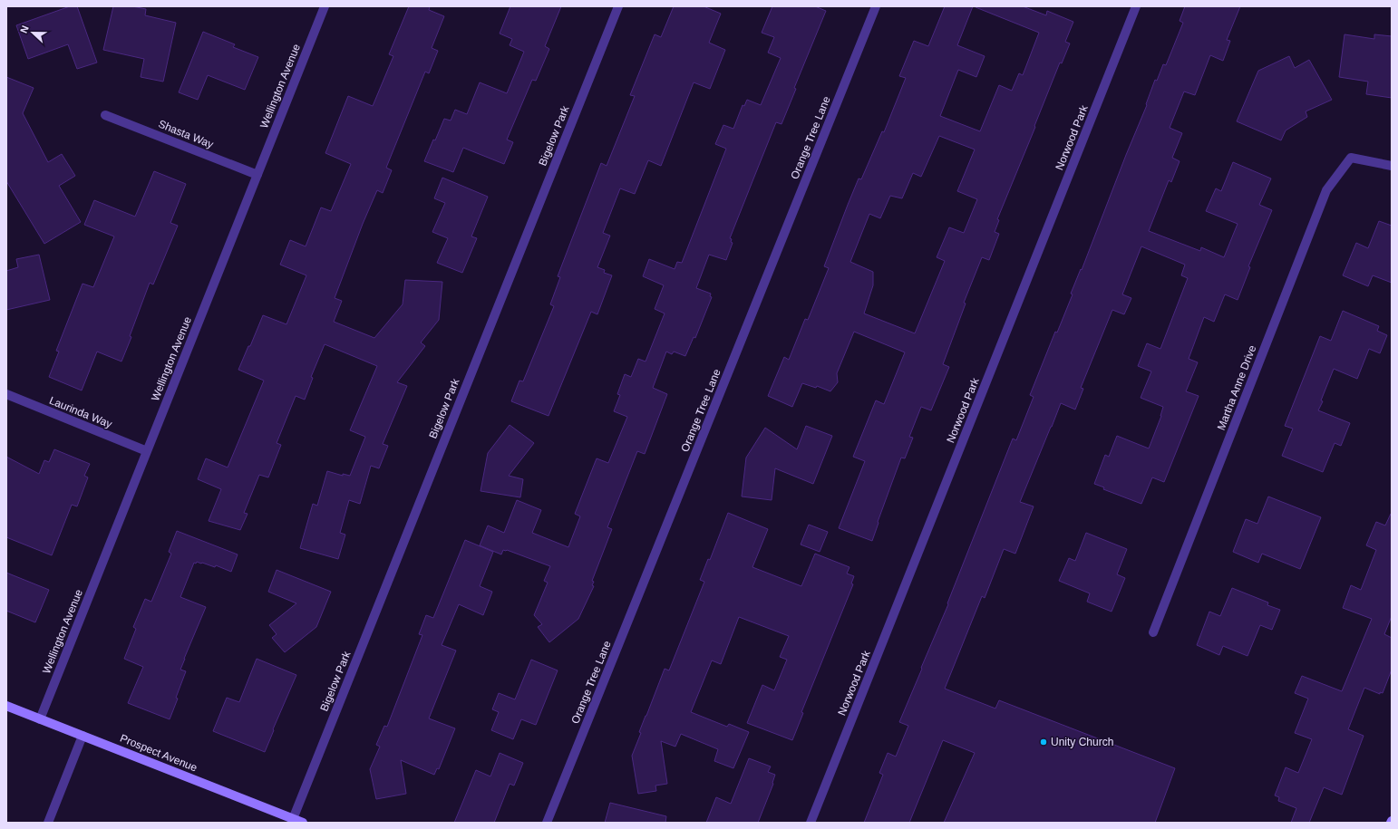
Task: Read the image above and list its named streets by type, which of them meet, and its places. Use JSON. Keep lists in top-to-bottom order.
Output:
{
  "streets": {
    "main road": ["Prospect Avenue"],
    "street": [
      "Wellington Avenue",
      "Shasta Way",
      "Bigelow Park",
      "Orange Tree Lane",
      "Norwood Park",
      "Martha Anne Drive",
      "Laurinda Way"
    ]
  },
  "crossings": [
    ["Wellington Avenue", "Shasta Way"],
    ["Wellington Avenue", "Laurinda Way"],
    ["Wellington Avenue", "Prospect Avenue"],
    ["Bigelow Park", "Prospect Avenue"]
  ],
  "places": ["Unity Church"],
  "north": "left"
}
